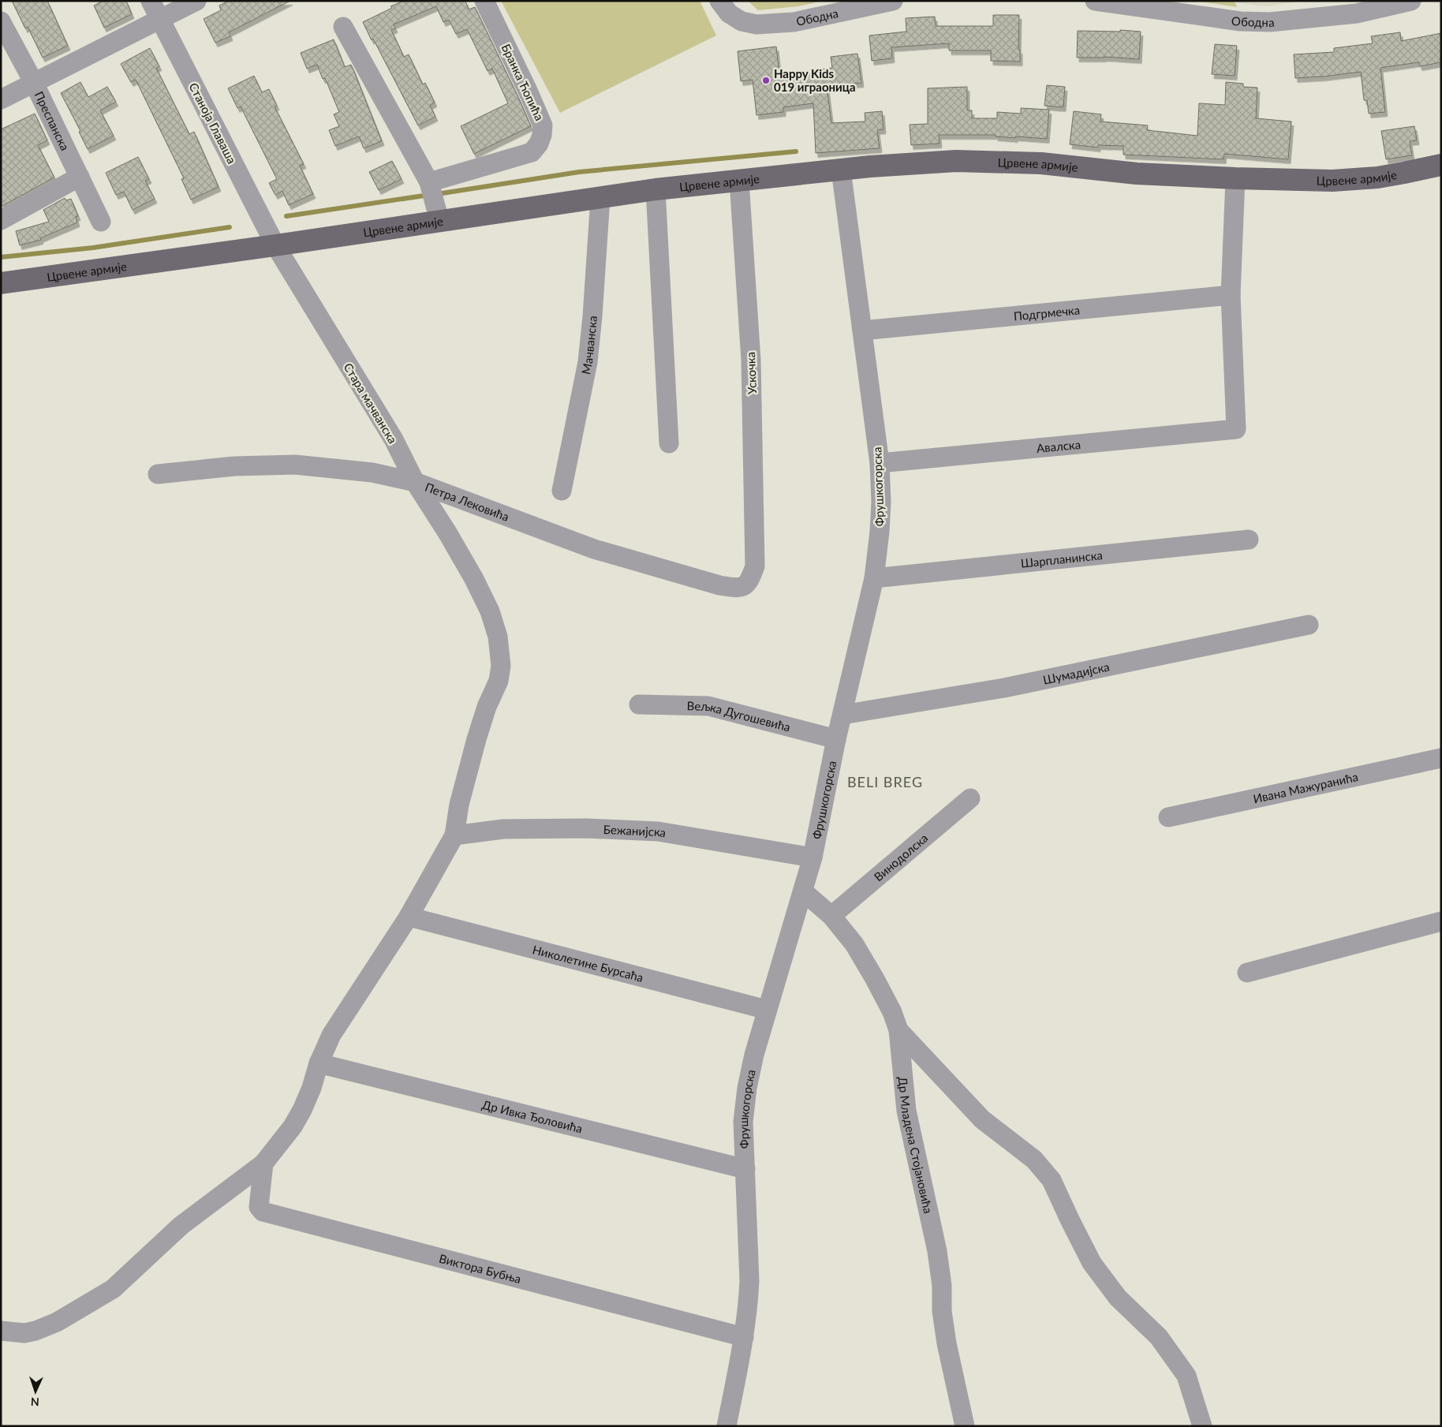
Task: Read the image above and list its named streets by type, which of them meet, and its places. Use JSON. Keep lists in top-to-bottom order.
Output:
{
  "streets": {
    "main road": ["Црвене армије"],
    "street": [
      "Ободна",
      "Бранка Ћопића",
      "Преспанска",
      "Станоја Главаша",
      "Подгрмечка",
      "Мачванска",
      "Ускочка",
      "Стара мачванска",
      "Авалска",
      "Фрушкогорска",
      "Петра Лековића",
      "Шарпланинска",
      "Шумадијска",
      "Вељка Дугошевића",
      "Ивана Мажуранића",
      "Бежанијска",
      "Винодолска",
      "Николетине Бурсаћа",
      "Др Ивка Ђоловића",
      "Др Младена Стојановића",
      "Виктора Бубња"
    ]
  },
  "crossings": [
    ["Станоја Главаша", "Црвене армије"],
    ["Станоја Главаша", "Стара мачванска"],
    ["Црвене армије", "Мачванска"],
    ["Црвене армије", "Ускочка"],
    ["Црвене армије", "Стара мачванска"],
    ["Црвене армије", "Фрушкогорска"],
    ["Подгрмечка", "Авалска"],
    ["Подгрмечка", "Фрушкогорска"],
    ["Ускочка", "Петра Лековића"],
    ["Стара мачванска", "Петра Лековића"],
    ["Стара мачванска", "Бежанијска"],
    ["Авалска", "Фрушкогорска"],
    ["Фрушкогорска", "Шарпланинска"],
    ["Фрушкогорска", "Шумадијска"],
    ["Фрушкогорска", "Вељка Дугошевића"],
    ["Фрушкогорска", "Бежанијска"],
    ["Фрушкогорска", "Николетине Бурсаћа"],
    ["Фрушкогорска", "Др Ивка Ђоловића"],
    ["Фрушкогорска", "Др Младена Стојановића"],
    ["Фрушкогорска", "Виктора Бубња"],
    ["Винодолска", "Др Младена Стојановића"]
  ],
  "districts": ["BELI BREG"],
  "places": ["Happy Kids 019 играоница"],
  "north": "bottom"
}
